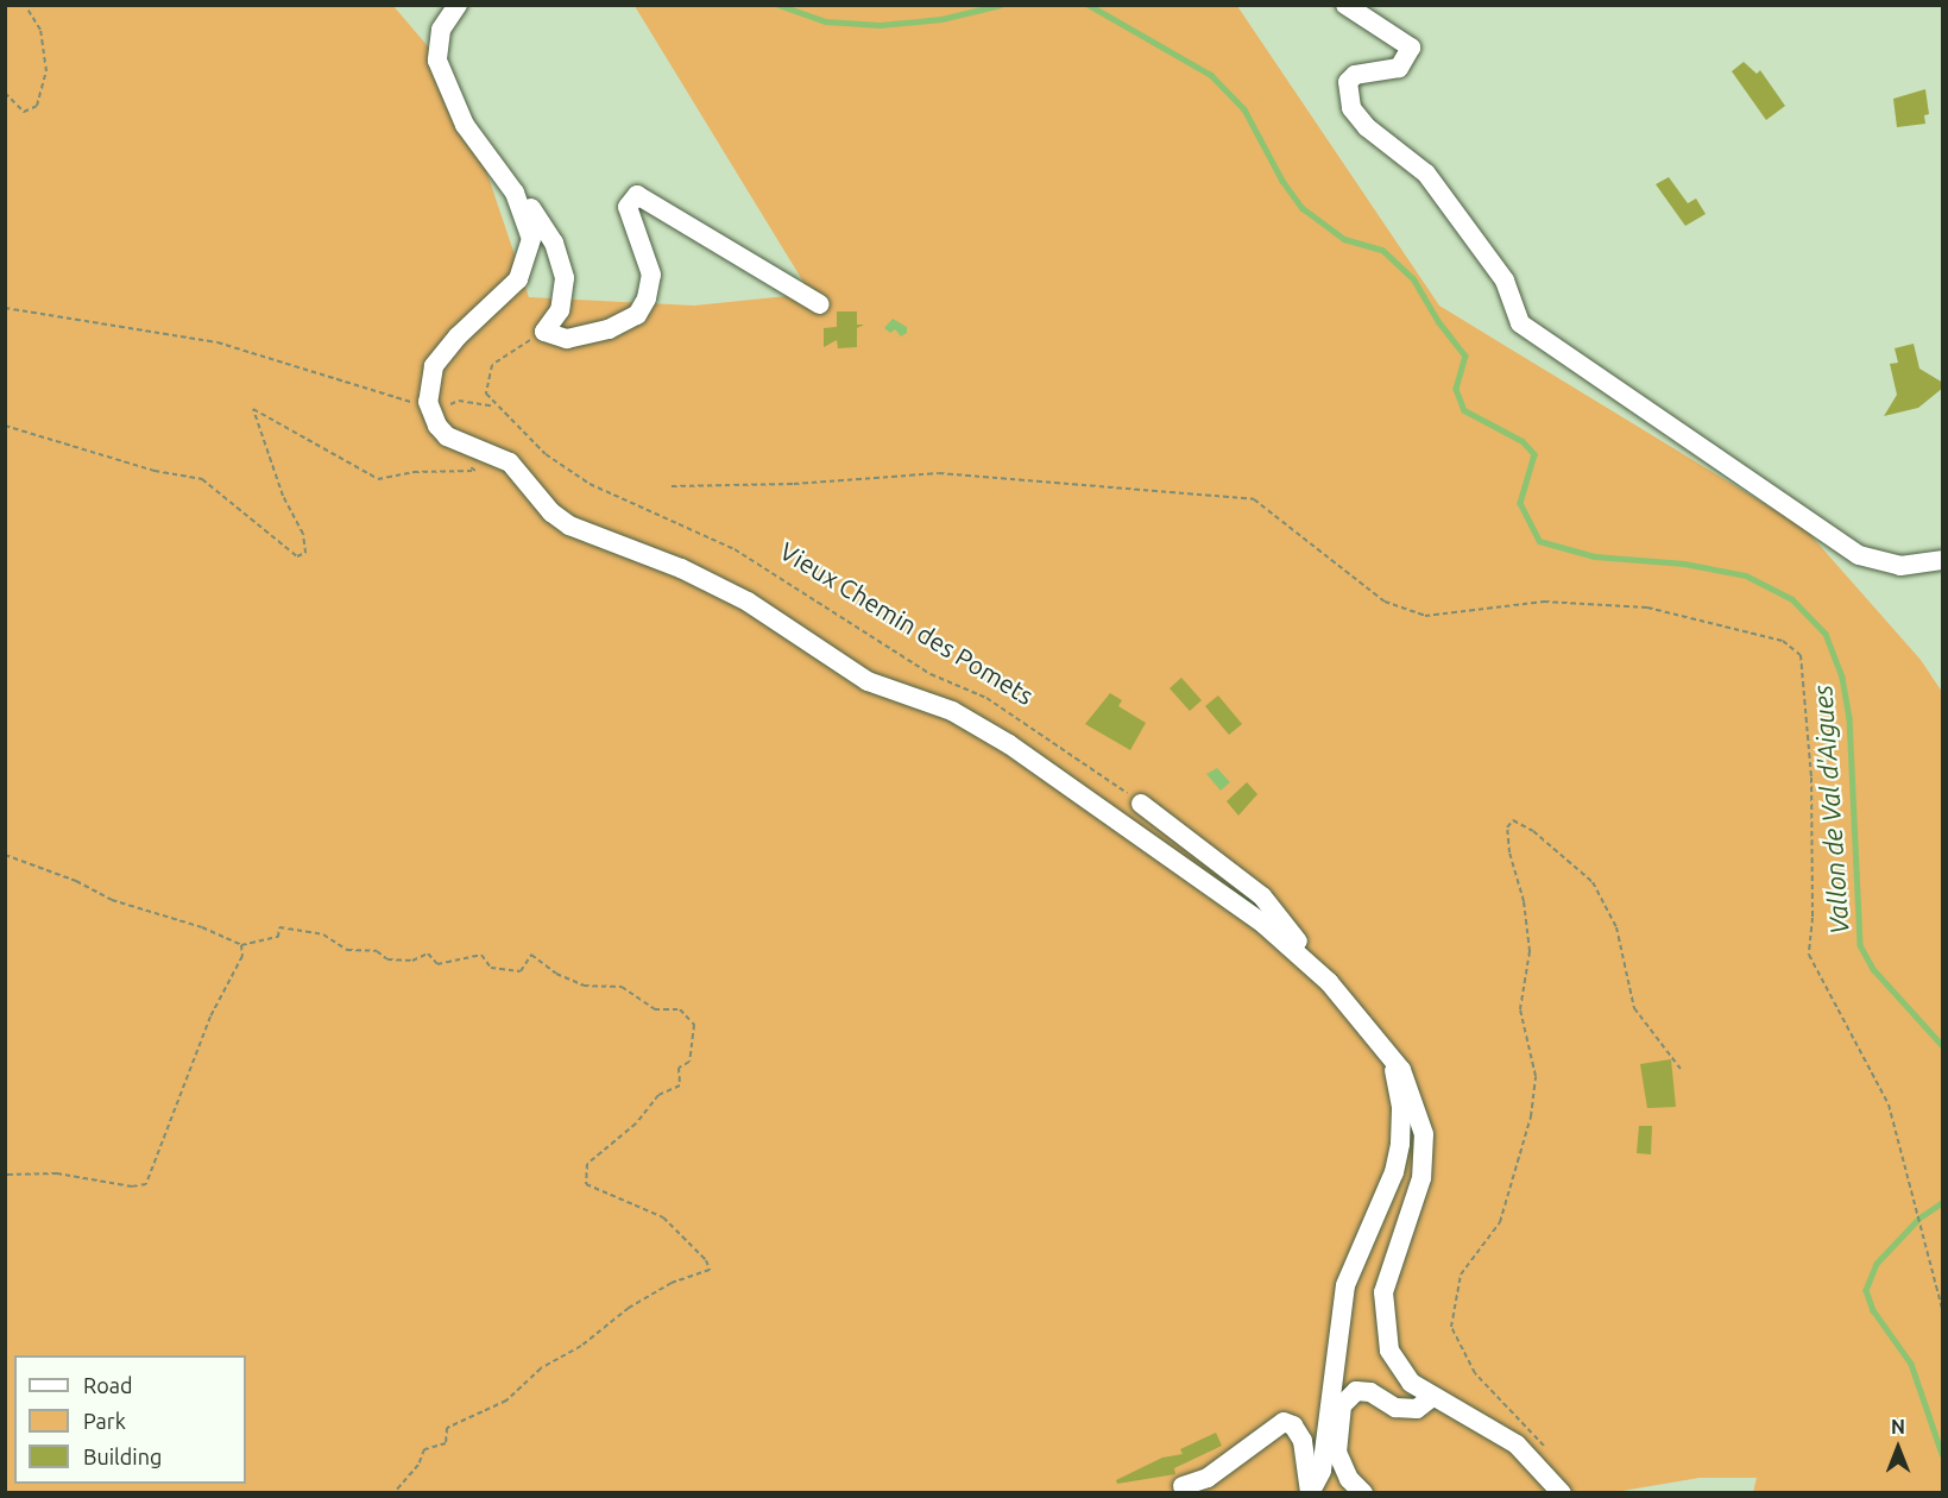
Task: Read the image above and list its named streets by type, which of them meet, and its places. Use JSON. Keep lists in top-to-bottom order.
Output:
{
  "streets": {
    "path": ["Vieux Chemin des Pomets"]
  },
  "water": ["Vallon de Val d'Aigues"],
  "legend": ["Road", "Park", "Building"],
  "north": "top"
}
